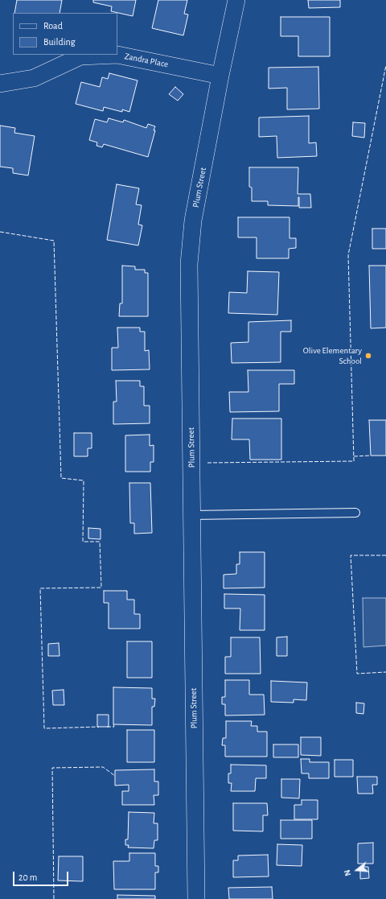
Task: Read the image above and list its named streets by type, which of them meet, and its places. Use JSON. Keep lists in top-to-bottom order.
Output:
{
  "streets": {
    "street": ["Zandra Place", "Plum Street"]
  },
  "crossings": [
    ["Zandra Place", "Plum Street"]
  ],
  "places": ["Olive Elementary School"],
  "legend": ["Road", "Building"],
  "scale_bar": "20 m",
  "north": "left"
}
